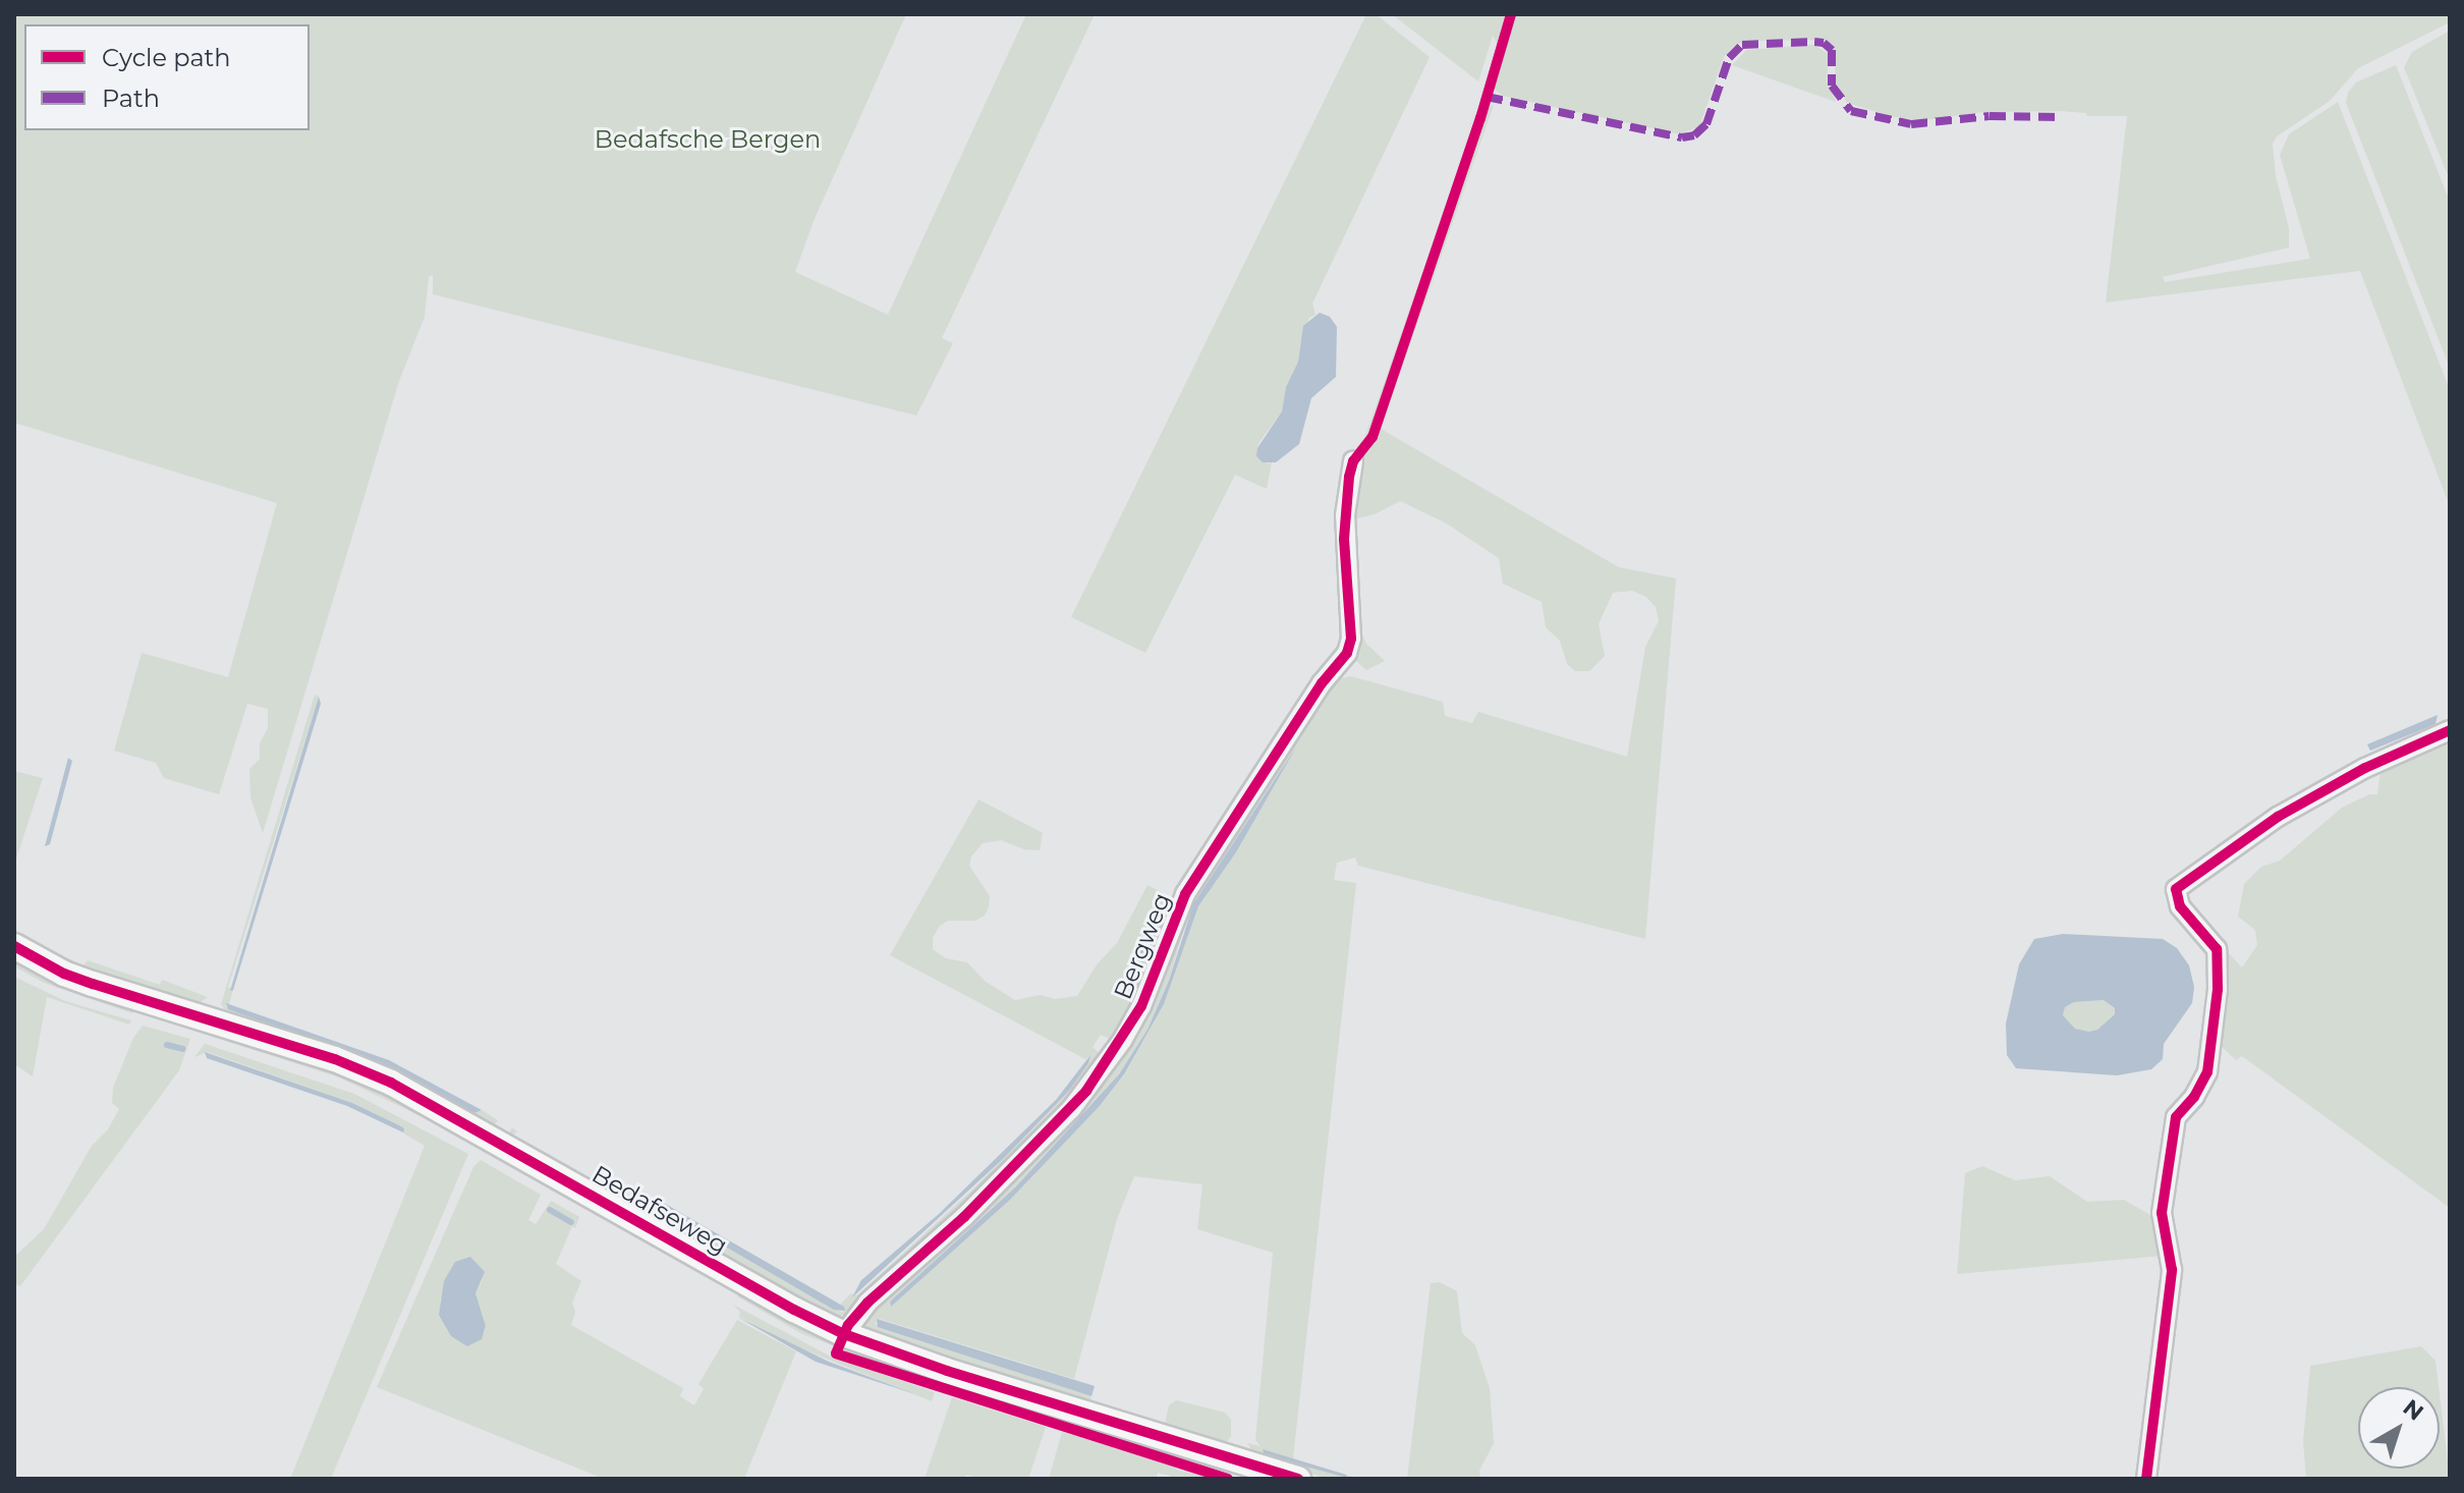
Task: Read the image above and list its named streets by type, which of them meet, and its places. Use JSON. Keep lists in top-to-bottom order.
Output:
{
  "streets": {
    "street": ["Bergweg", "Bedafseweg"]
  },
  "crossings": [
    ["Bergweg", "Bedafseweg"]
  ],
  "parks": ["Bedafsche Bergen"],
  "legend": ["Cycle path", "Path"],
  "north": "top right"
}
